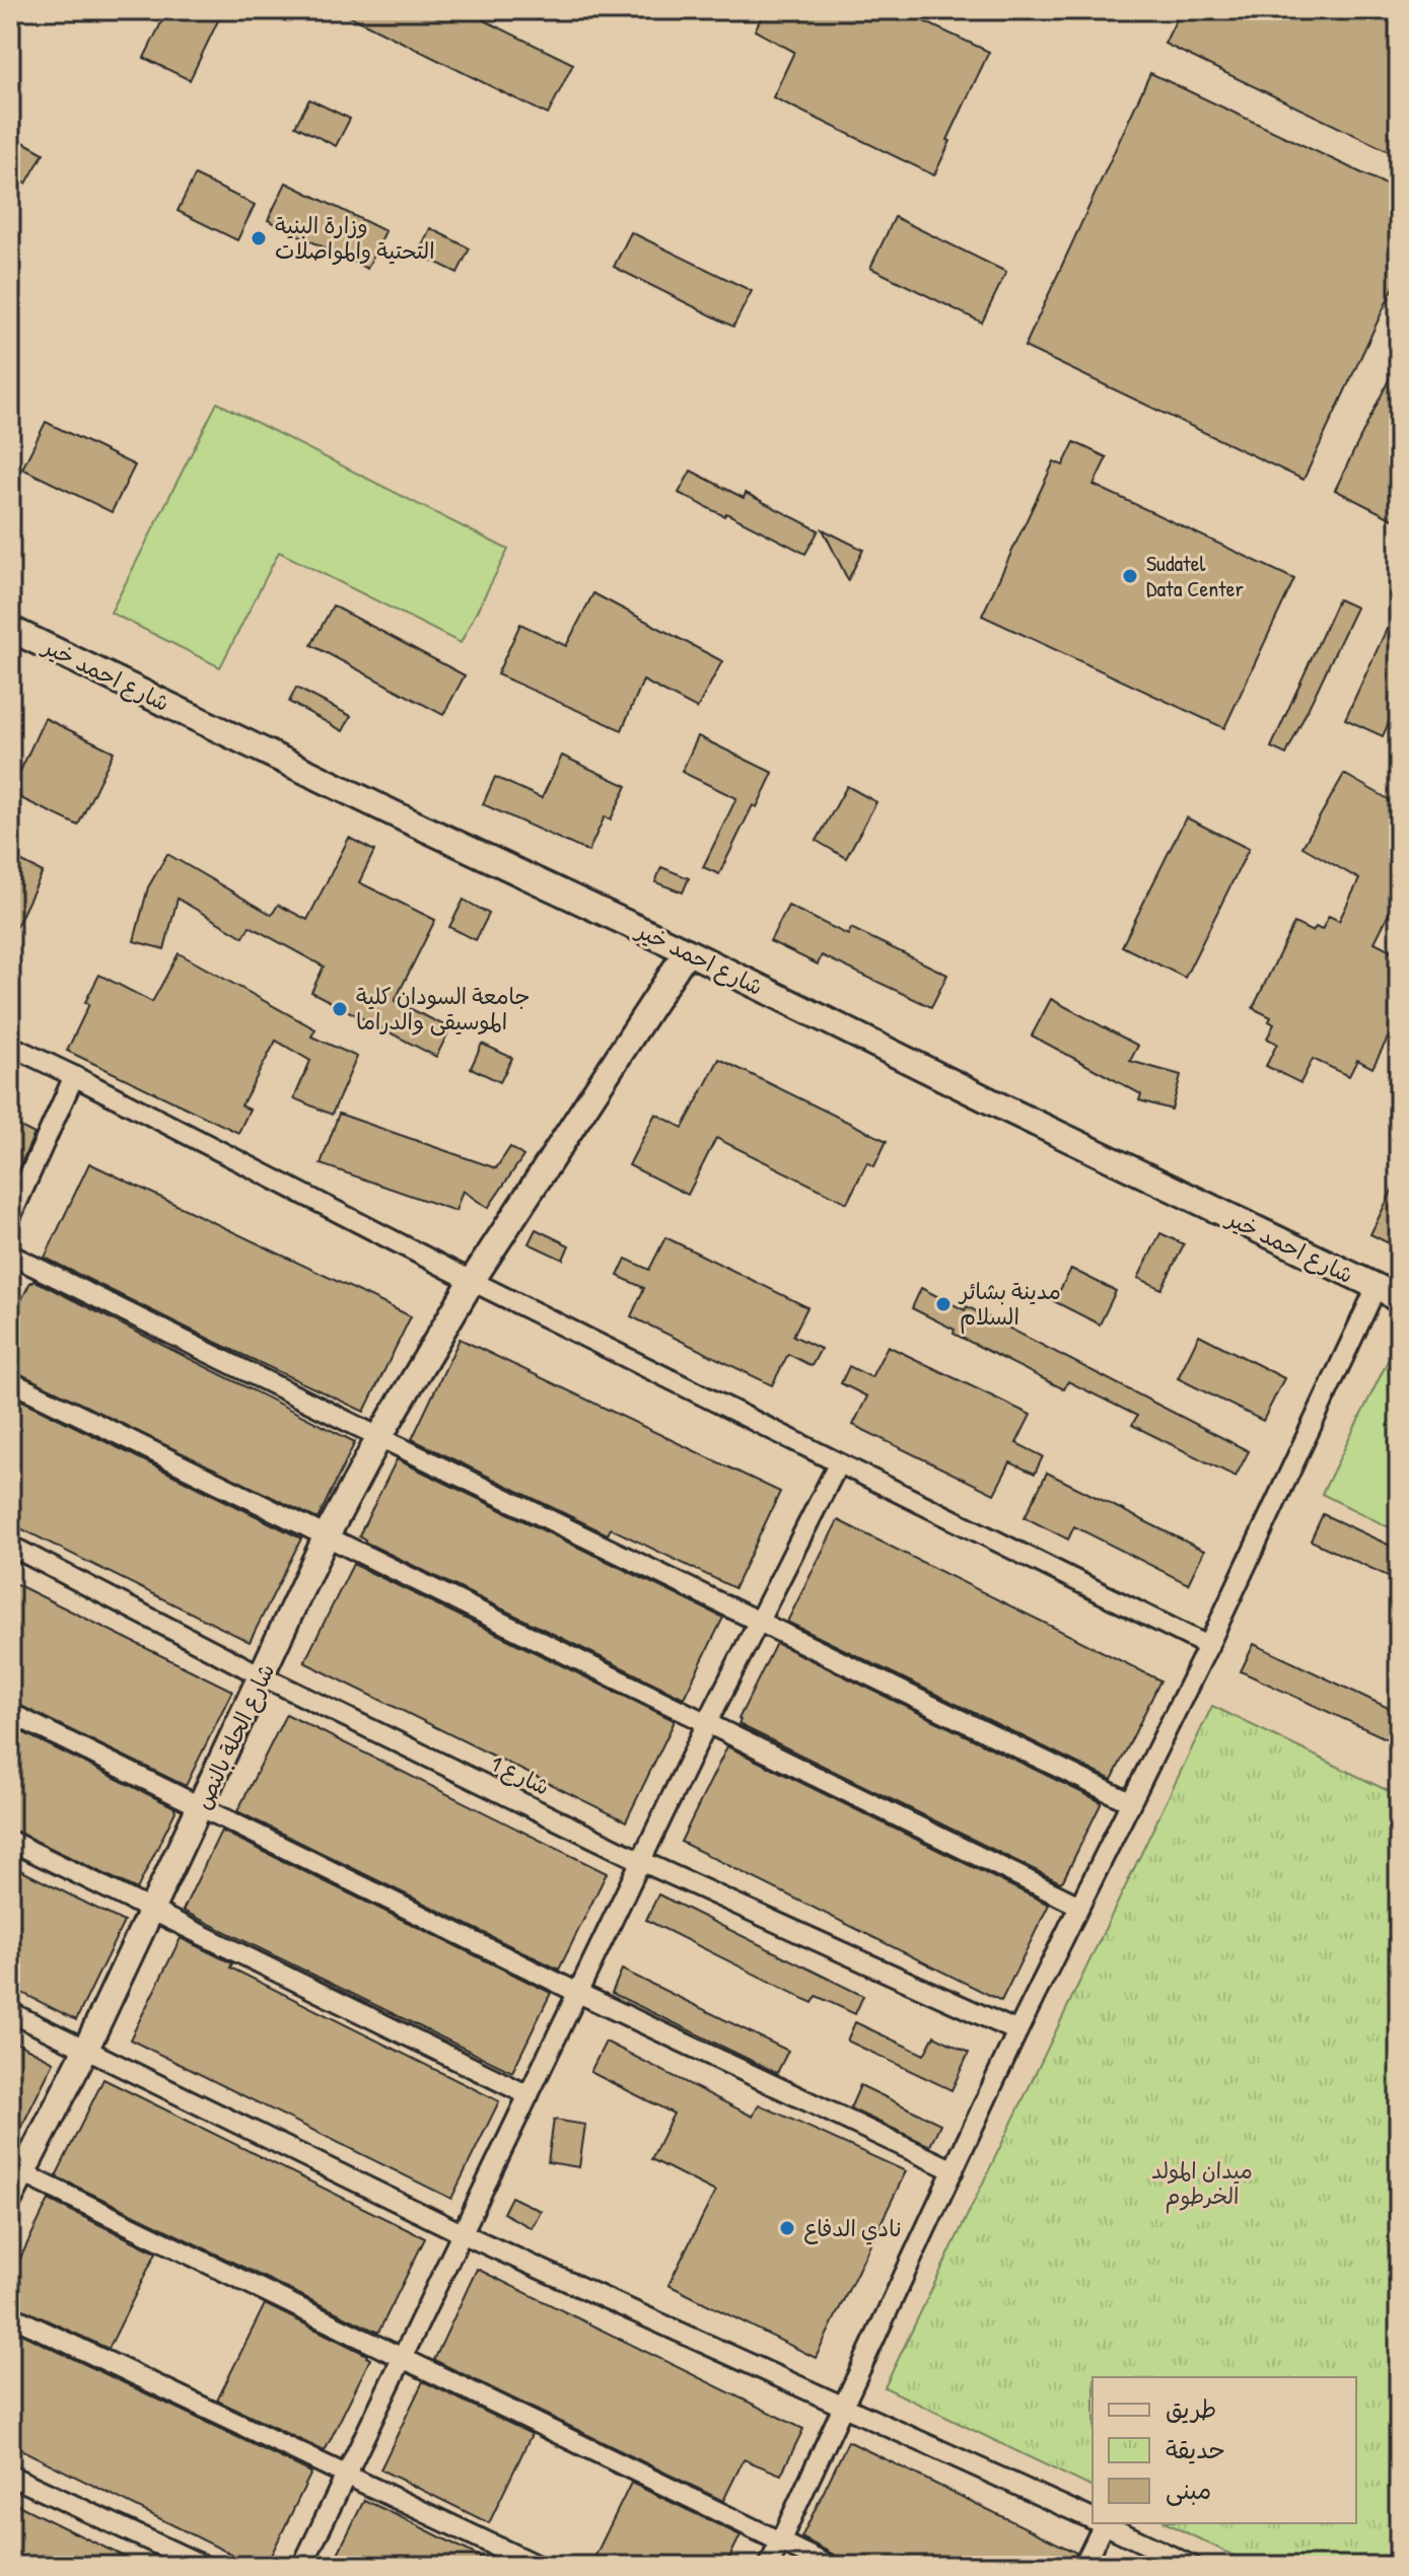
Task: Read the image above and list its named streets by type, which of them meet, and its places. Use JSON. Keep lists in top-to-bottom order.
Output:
{
  "streets": {
    "main road": ["شارع احمد خير", "شارع الحلة بالنص"],
    "street": ["شارع 1"]
  },
  "crossings": [
    ["شارع احمد خير", "شارع الحلة بالنص"],
    ["شارع الحلة بالنص", "شارع 1"]
  ],
  "parks": ["ميدان المولد الخرطوم"],
  "places": [
    "وزارة البنية التحتية والمواصلات",
    "Sudatel Data Center",
    "جامعة السودان كلية الموسيقى والدراما",
    "مدينة بشائر السلام",
    "نادي الدفاع"
  ],
  "legend": ["طريق", "حديقة", "مبنى"]
}
